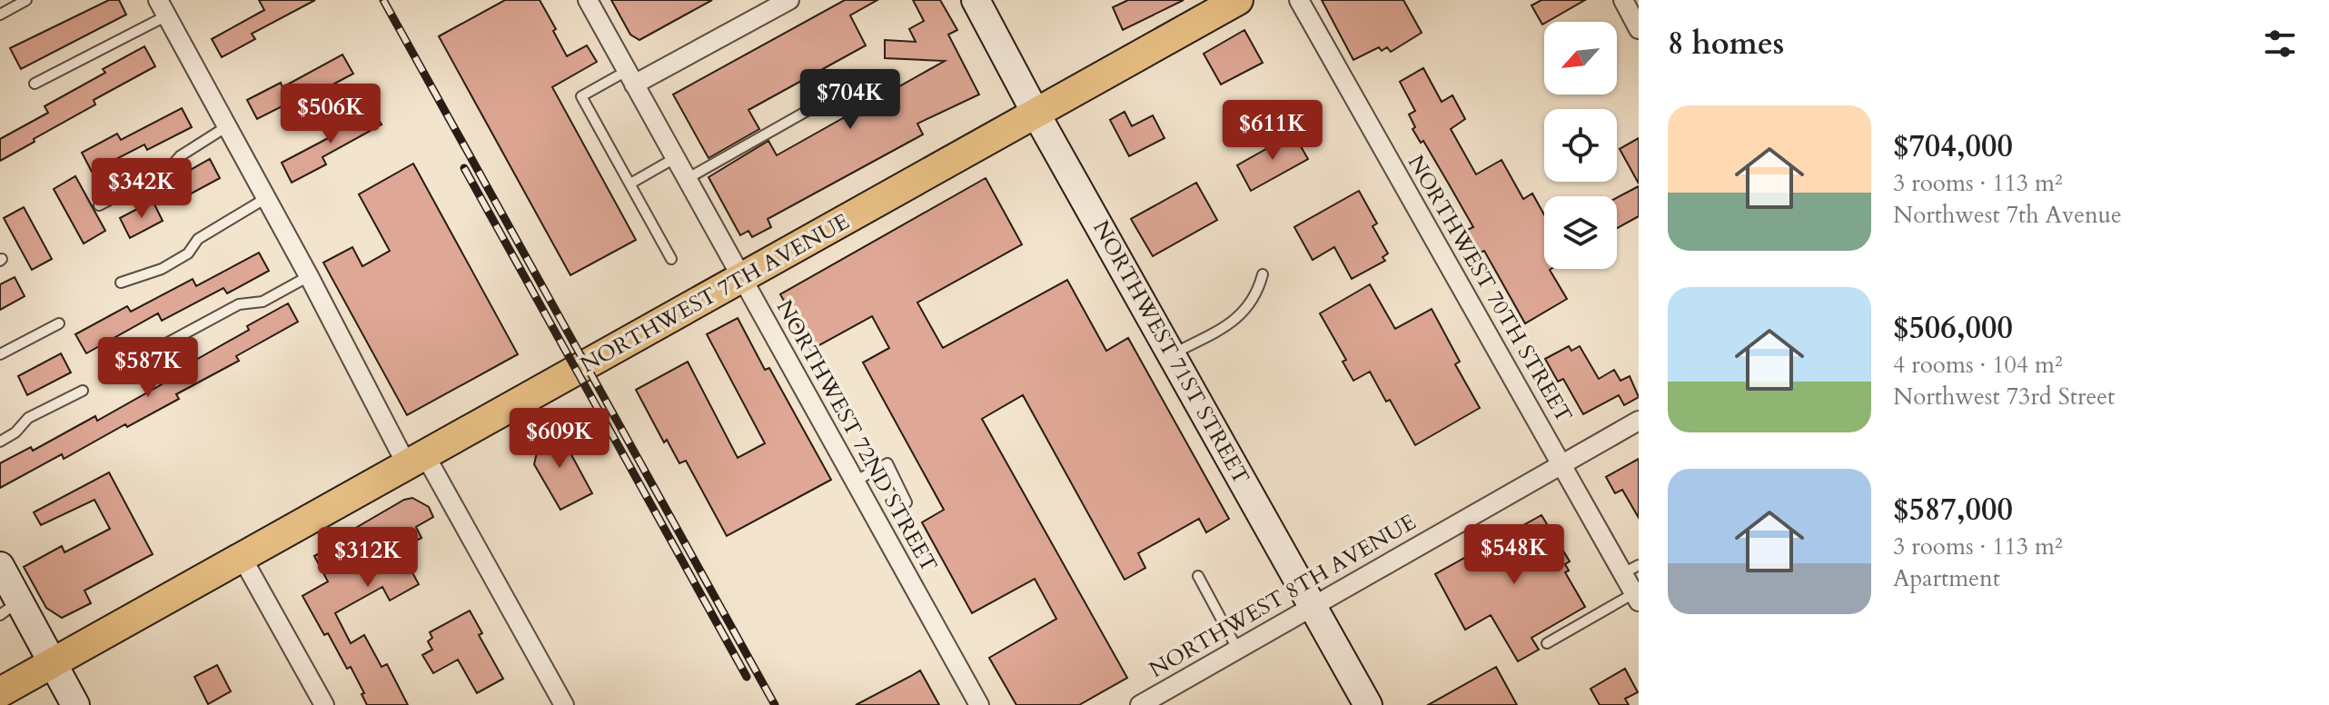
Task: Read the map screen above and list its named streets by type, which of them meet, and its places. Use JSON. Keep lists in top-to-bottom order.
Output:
{
  "streets": {
    "main road": ["NORTHWEST 7TH AVENUE"],
    "street": [
      "NORTHWEST 70TH STREET",
      "NORTHWEST 71ST STREET",
      "NORTHWEST 72ND STREET",
      "NORTHWEST 8TH AVENUE"
    ]
  },
  "crossings": [
    ["NORTHWEST 70TH STREET", "NORTHWEST 8TH AVENUE"],
    ["NORTHWEST 7TH AVENUE", "NORTHWEST 71ST STREET"],
    ["NORTHWEST 7TH AVENUE", "NORTHWEST 72ND STREET"],
    ["NORTHWEST 71ST STREET", "NORTHWEST 8TH AVENUE"]
  ],
  "north": "bottom left",
  "page": {
    "heading": "8 homes",
    "price": [
      "$704K",
      "$506K",
      "$611K",
      "$342K",
      "$587K",
      "$609K",
      "$548K",
      "$312K"
    ],
    "list": [
      {
        "name": "$704,000",
        "note": "3 rooms · 113 m² · Northwest 7th Avenue"
      },
      {
        "name": "$506,000",
        "note": "4 rooms · 104 m² · Northwest 73rd Street"
      },
      {
        "name": "$587,000",
        "note": "3 rooms · 113 m² · Apartment"
      }
    ]
  }
}
